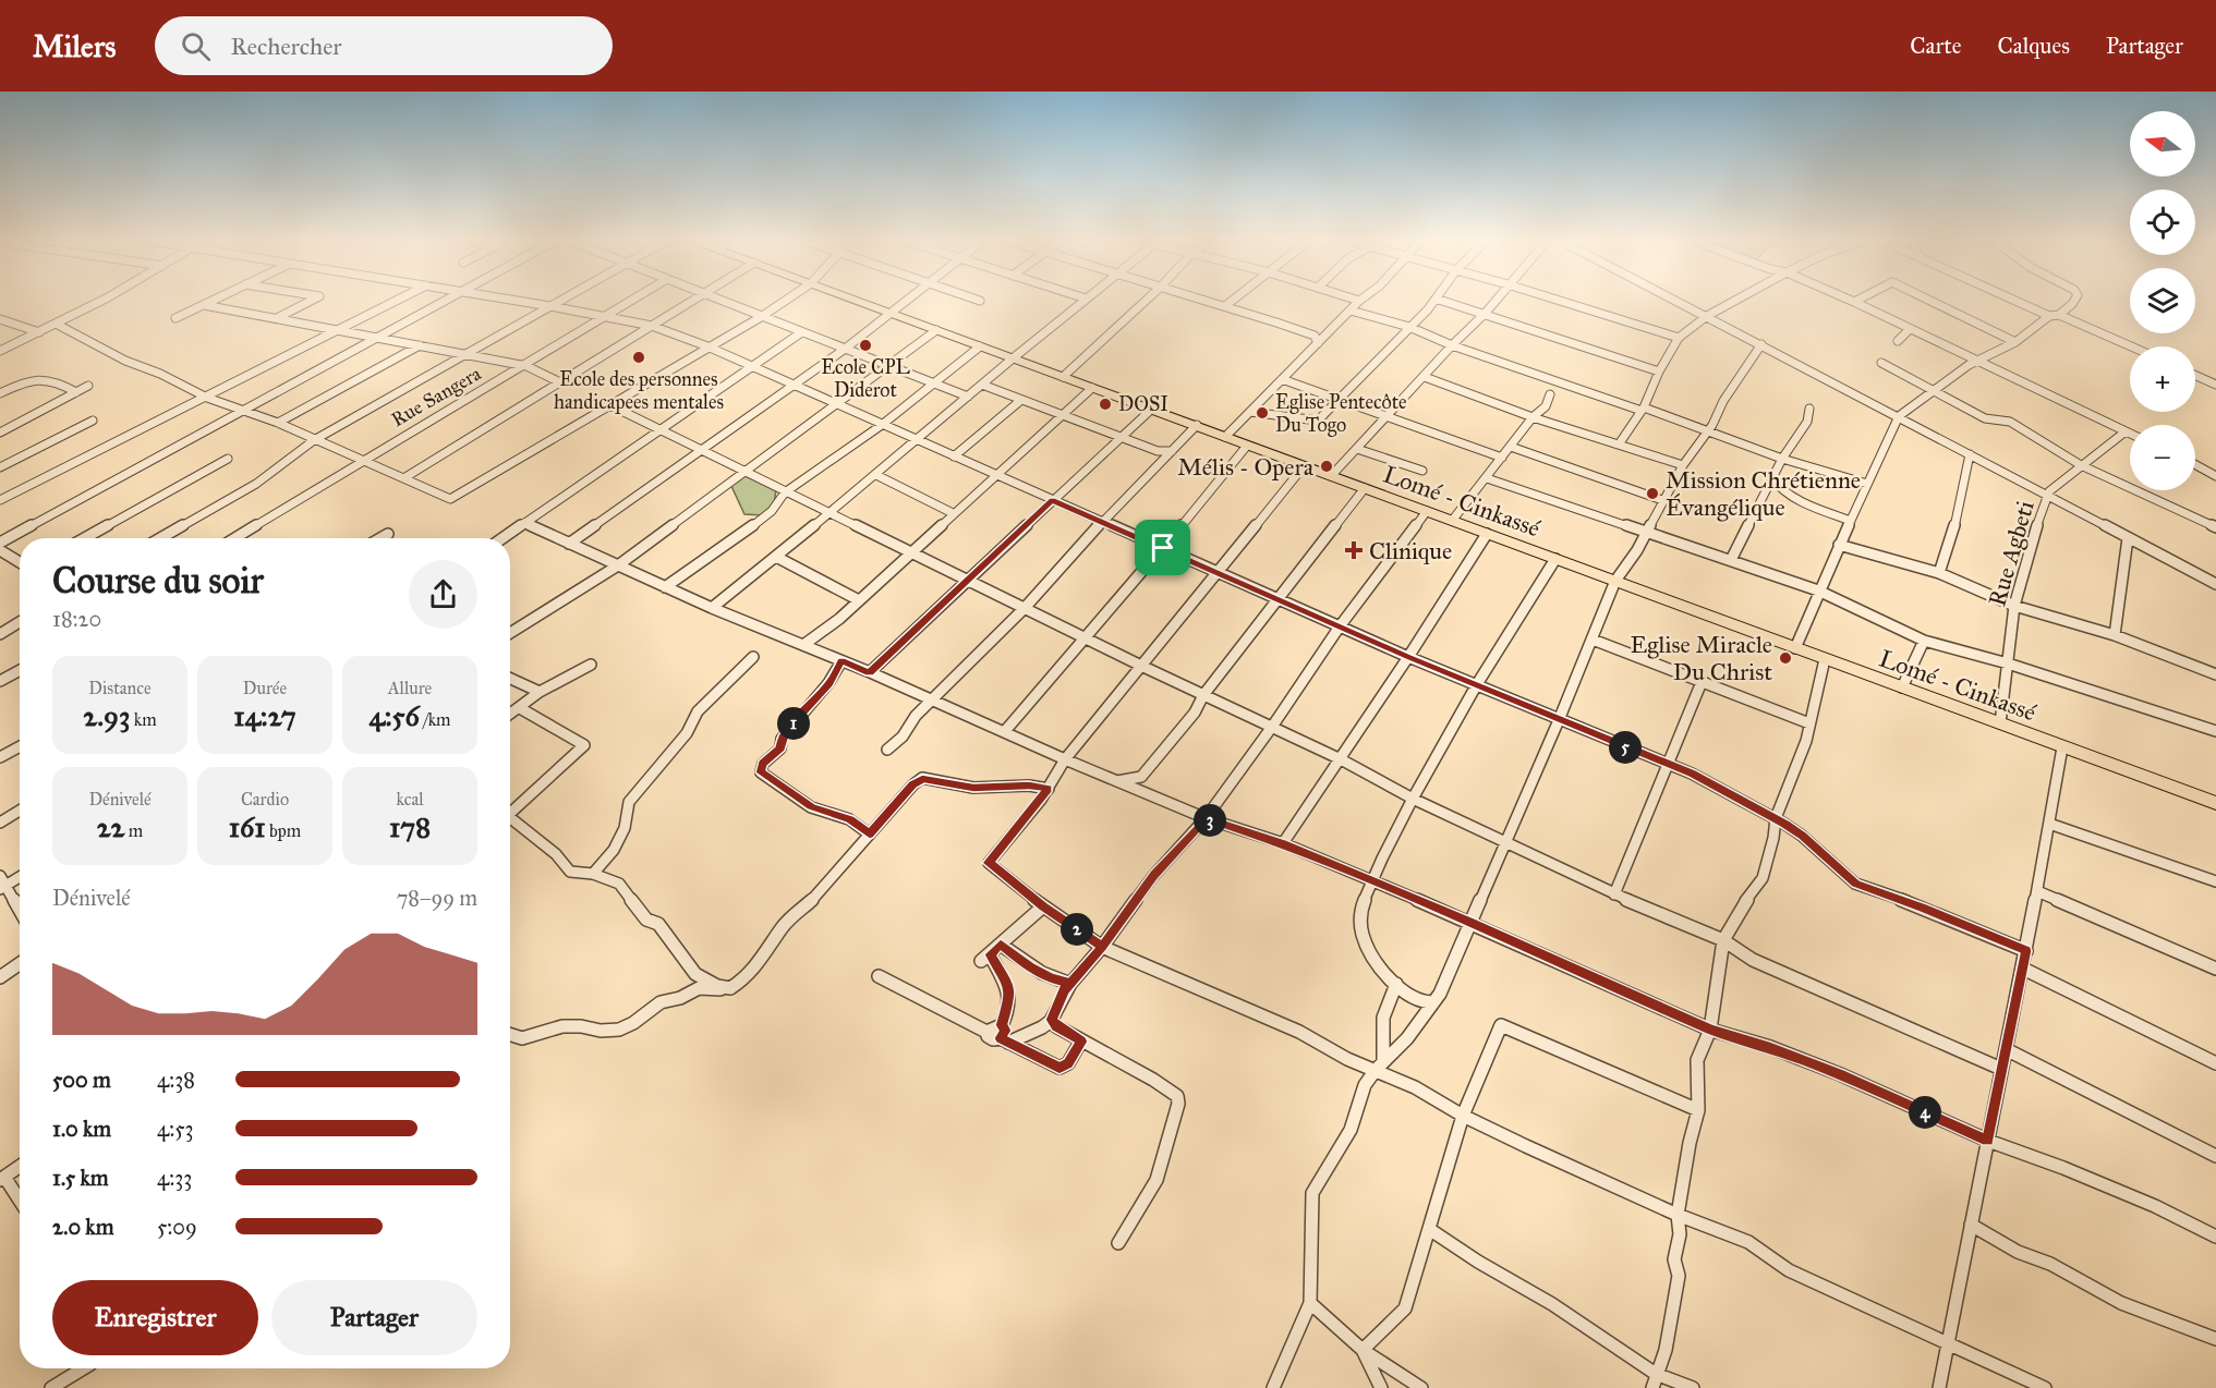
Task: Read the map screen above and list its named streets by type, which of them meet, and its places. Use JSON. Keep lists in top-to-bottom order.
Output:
{
  "streets": {
    "highway": ["Lomé - Cinkassé"],
    "street": ["Rue Sangera", "Rue Agbeti"]
  },
  "crossings": [
    ["Lomé - Cinkassé", "Rue Agbeti"]
  ],
  "places": {
    "other": [
      "Ecole CPL Diderot",
      "Ecole des personnes handicapees mentales",
      "DOSI",
      "Eglise Pentecôte Du Togo",
      "Mélis - Opera",
      "Mission Chrétienne Évangélique",
      "Eglise Miracle Du Christ"
    ],
    "health": ["Clinique"]
  },
  "north": "left",
  "page": {
    "header": "Milers",
    "search": "Rechercher",
    "nav": ["Carte", "Calques", "Partager"],
    "map_buttons": ["+", "−"],
    "heading": ["Course du soir", "18:20"],
    "stats": [
      ["Distance", "2.93 km"],
      ["Durée", "14:27"],
      ["Allure", "4:56 /km"],
      ["Dénivelé", "22 m"],
      ["Cardio", "161 bpm"],
      ["kcal", "178"]
    ],
    "pins": [
      "1",
      "5",
      "3",
      "2",
      "4"
    ],
    "chart": ["Dénivelé", "78–99 m"],
    "list": [
      {
        "name": "500 m",
        "note": "4:38"
      },
      {
        "name": "1.0 km",
        "note": "4:53"
      },
      {
        "name": "1.5 km",
        "note": "4:33"
      },
      {
        "name": "2.0 km",
        "note": "5:09"
      }
    ],
    "buttons": ["Enregistrer", "Partager"]
  }
}
